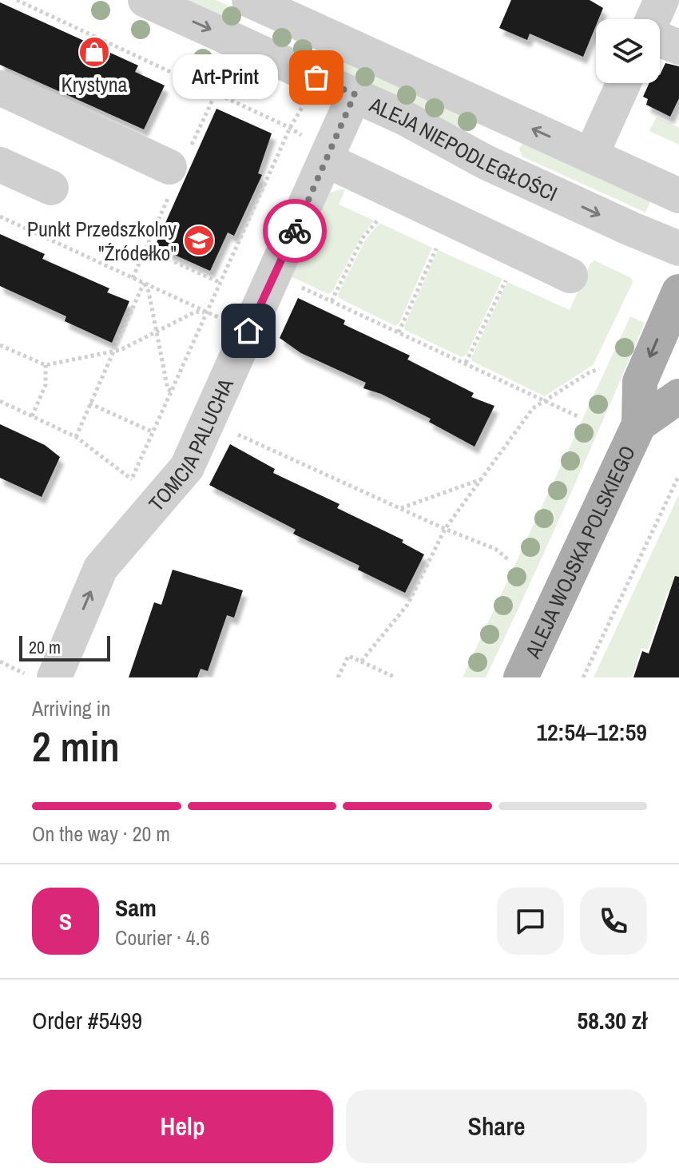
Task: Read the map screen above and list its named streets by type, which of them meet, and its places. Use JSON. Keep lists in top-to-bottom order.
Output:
{
  "streets": {
    "main road": ["ALEJA WOJSKA POLSKIEGO"],
    "street": ["ALEJA NIEPODLEGŁOŚCI", "TOMCIA PALUCHA"]
  },
  "crossings": [
    ["ALEJA NIEPODLEGŁOŚCI", "TOMCIA PALUCHA"]
  ],
  "one_way": ["TOMCIA PALUCHA"],
  "places": {
    "shop": ["Krystyna"],
    "other": ["Art-Print"],
    "school or university": ["Punkt Przedszkolny \"Źródełko\""]
  },
  "scale_bar": "20 m",
  "page": {
    "bubble": "Art-Print",
    "scale": "20 m",
    "heading": ["2 min", "Arriving in", "12:54–12:59"],
    "panel": [
      "Sam",
      "Courier · 4.6",
      "Order #5499",
      "58.30 zł"
    ],
    "bar": "On the way · 20 m",
    "round": "S",
    "buttons": ["Help", "Share"]
  }
}
